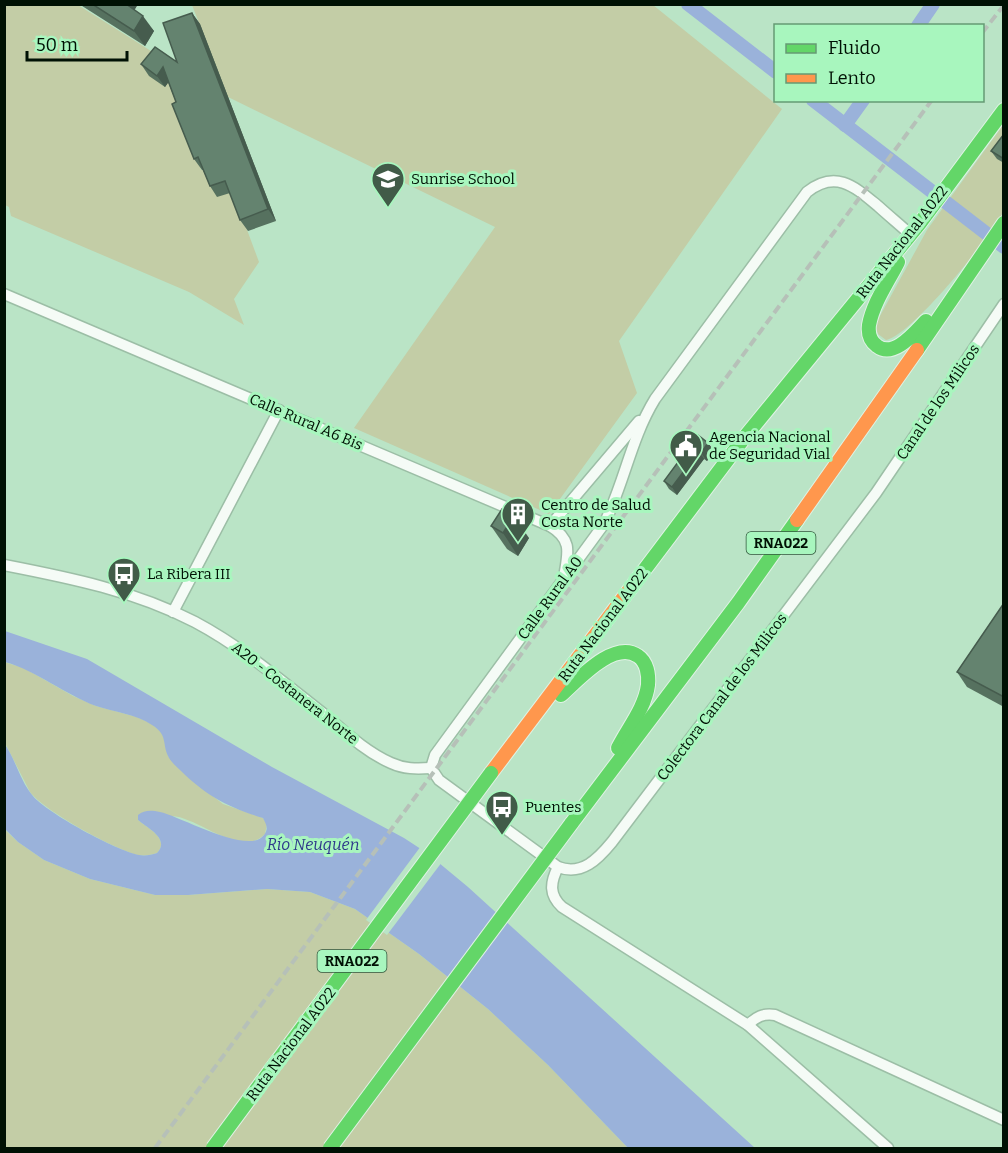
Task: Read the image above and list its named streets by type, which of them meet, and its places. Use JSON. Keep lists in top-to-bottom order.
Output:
{
  "streets": {
    "highway": ["Ruta Nacional A022", "RNA022"],
    "street": [
      "Canal de los Milicos",
      "Calle Rural A6 Bis",
      "Calle Rural A0",
      "A20 - Costanera Norte",
      "Colectora Canal de los Milicos"
    ]
  },
  "crossings": [
    ["Ruta Nacional A022", "Calle Rural A0"],
    ["Canal de los Milicos", "Colectora Canal de los Milicos"],
    ["Calle Rural A6 Bis", "Calle Rural A0"],
    ["Calle Rural A0", "A20 - Costanera Norte"]
  ],
  "water": ["Río Neuquén"],
  "places": {
    "school or university": ["Sunrise School"],
    "public building": ["Agencia Nacional de Seguridad Vial"],
    "building": ["Centro de Salud Costa Norte"],
    "bus stop": ["La Ribera III", "Puentes"]
  },
  "legend": ["Fluido", "Lento"],
  "scale_bar": "50 m"
}
